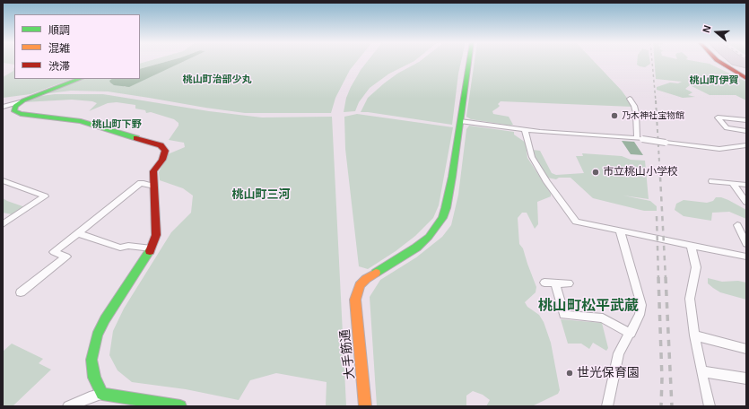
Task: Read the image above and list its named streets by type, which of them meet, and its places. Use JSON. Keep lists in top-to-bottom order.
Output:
{
  "streets": {
    "street": ["大手筋通"]
  },
  "districts": [
    "桃山町治部少丸",
    "桃山町伊賀",
    "桃山町下野",
    "桃山町三河",
    "桃山町松平武蔵"
  ],
  "places": ["乃木神社宝物館", "市立桃山小学校", "世光保育園"],
  "legend": ["順調", "混雑", "渋滞"],
  "north": "left"
}
